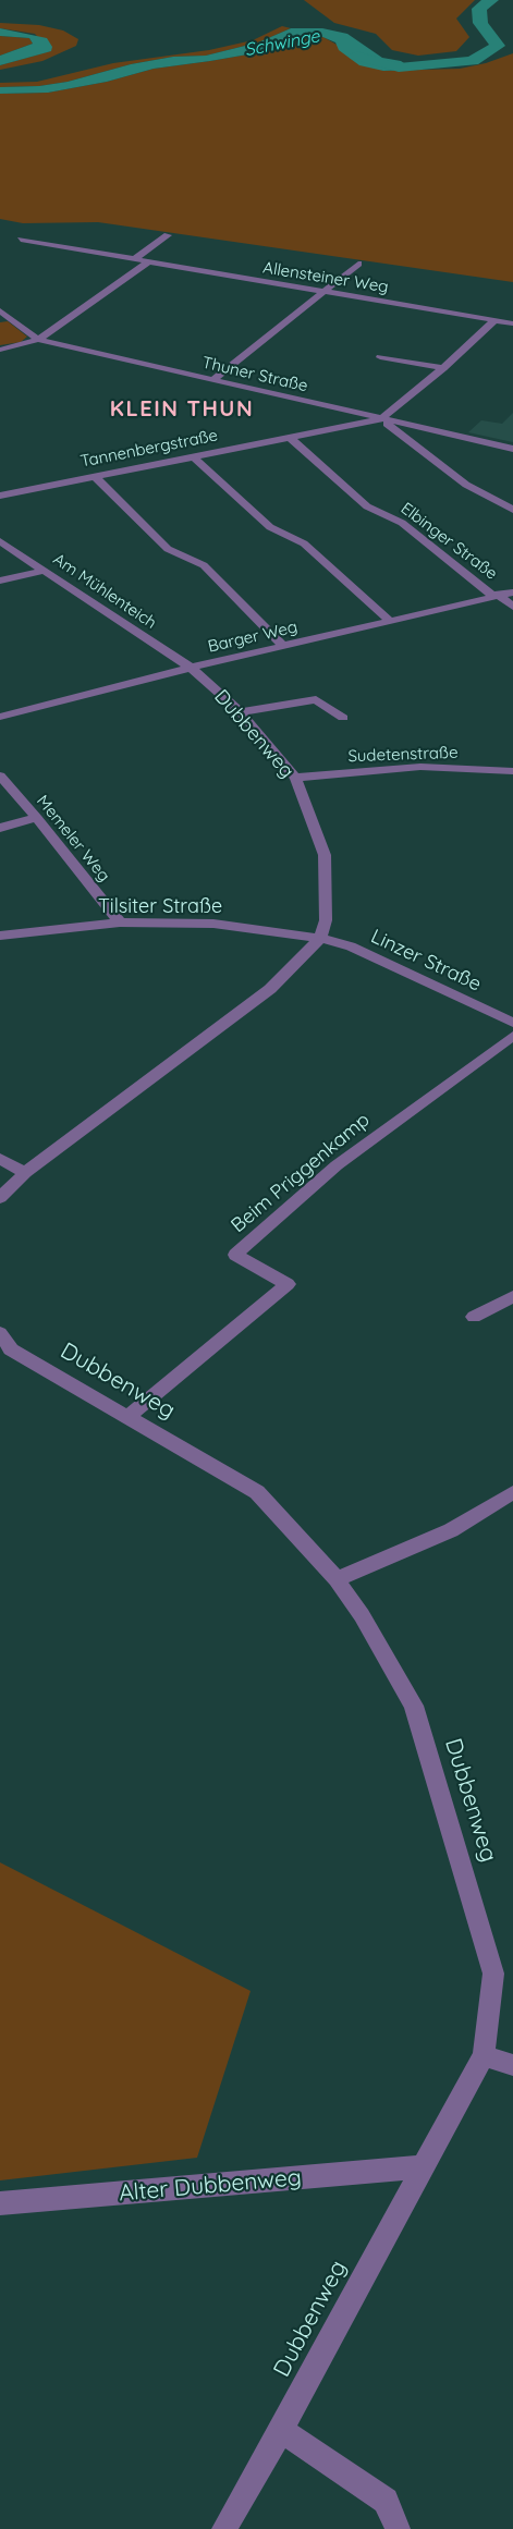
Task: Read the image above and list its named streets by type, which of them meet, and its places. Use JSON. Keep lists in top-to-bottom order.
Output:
{
  "streets": {
    "street": [
      "Allensteiner Weg",
      "Thuner Straße",
      "Tannenbergstraße",
      "Elbinger Straße",
      "Am Mühlenteich",
      "Barger Weg",
      "Dubbenweg",
      "Sudetenstraße",
      "Memeler Weg",
      "Tilsiter Straße",
      "Linzer Straße",
      "Beim Priggenkamp",
      "Alter Dubbenweg"
    ]
  },
  "crossings": [
    ["Thuner Straße", "Tannenbergstraße"],
    ["Tannenbergstraße", "Elbinger Straße"],
    ["Elbinger Straße", "Barger Weg"],
    ["Am Mühlenteich", "Barger Weg"],
    ["Am Mühlenteich", "Dubbenweg"],
    ["Barger Weg", "Dubbenweg"],
    ["Dubbenweg", "Sudetenstraße"],
    ["Dubbenweg", "Tilsiter Straße"],
    ["Dubbenweg", "Linzer Straße"],
    ["Dubbenweg", "Beim Priggenkamp"],
    ["Dubbenweg", "Alter Dubbenweg"],
    ["Memeler Weg", "Tilsiter Straße"],
    ["Tilsiter Straße", "Linzer Straße"]
  ],
  "districts": ["KLEIN THUN"],
  "water": ["Schwinge"]
}
